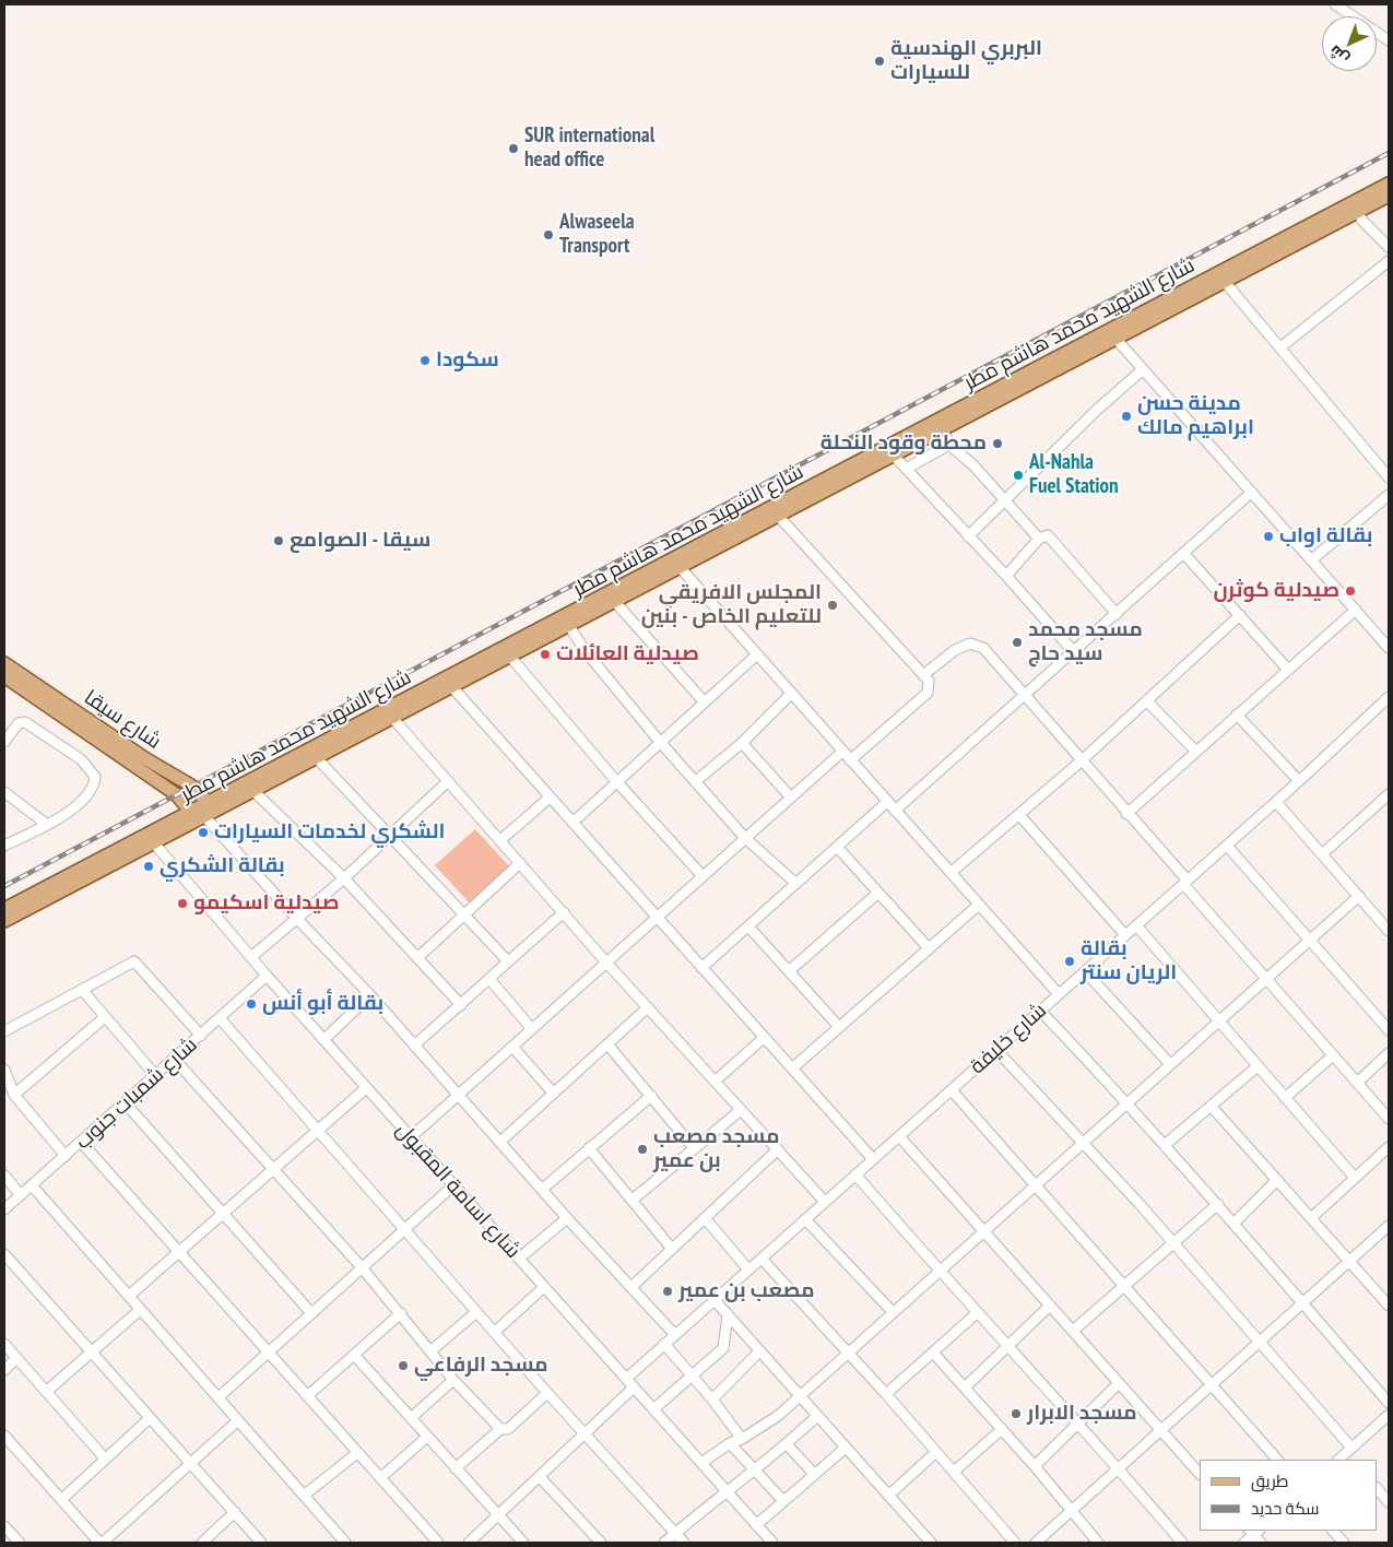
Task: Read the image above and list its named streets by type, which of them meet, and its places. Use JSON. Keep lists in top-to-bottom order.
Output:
{
  "streets": {
    "main road": ["شارع الشهيد محمد هاشم مطر", "شارع سيقا"],
    "street": ["شارع خليفة", "شارع شمبات جنوب", "شارع اسامة المقبول"]
  },
  "crossings": [
    ["شارع الشهيد محمد هاشم مطر", "شارع سيقا"],
    ["شارع الشهيد محمد هاشم مطر", "شارع اسامة المقبول"],
    ["شارع خليفة", "شارع اسامة المقبول"],
    ["شارع شمبات جنوب", "شارع اسامة المقبول"]
  ],
  "places": [
    "البربري الهندسية للسيارات",
    "SUR international head office",
    "Alwaseela Transport",
    "سكودا",
    "مدينة حسن ابراهيم مالك",
    "محطة وقود النحلة",
    "Al-Nahla Fuel Station",
    "بقالة اواب",
    "سيقا - الصوامع",
    "صيدلية كوثرن",
    "المجلس الافريقي للتعليم الخاص - بنين",
    "مسجد محمد سيد حاج",
    "صيدلية العائلات",
    "الشكري لخدمات السيارات",
    "بقالة الشكري",
    "صيدلية اسكيمو",
    "بقالة الريان سنتر",
    "بقالة أبو أنس",
    "مسجد مصعب بن عمير",
    "مصعب بن عمير",
    "مسجد الرفاعي",
    "مسجد الابرار"
  ],
  "legend": ["طريق", "سكة حديد"],
  "north": "bottom left"
}
